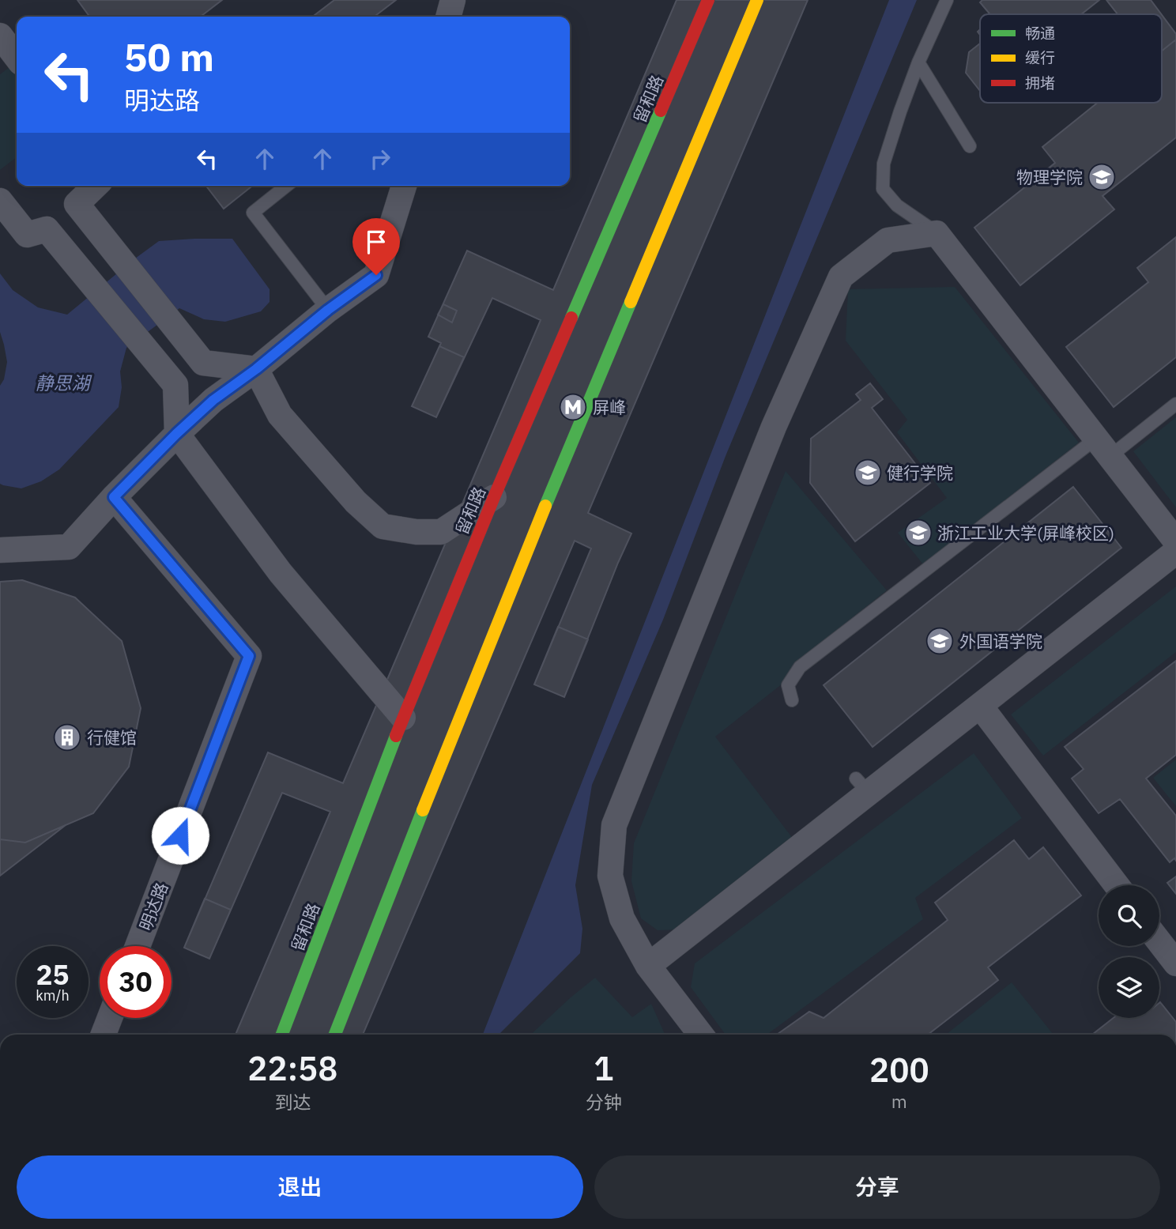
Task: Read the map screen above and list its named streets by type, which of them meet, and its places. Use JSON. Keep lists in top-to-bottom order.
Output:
{
  "streets": {
    "main road": ["留和路"],
    "street": ["明达路"]
  },
  "water": ["静思湖"],
  "places": {
    "school or university": [
      "物理学院",
      "健行学院",
      "浙江工业大学(屏峰校区)",
      "外国语学院"
    ],
    "metro station": ["屏峰"],
    "building": ["行健馆"]
  },
  "legend": ["畅通", "缓行", "拥堵"],
  "page": {
    "turn": ["50 m", "明达路"],
    "speed": "25 km/h",
    "limit": "30",
    "eta": [
      "22:58",
      "到达",
      "1",
      "分钟",
      "200",
      "m"
    ],
    "buttons": ["退出", "分享"]
  }
}
